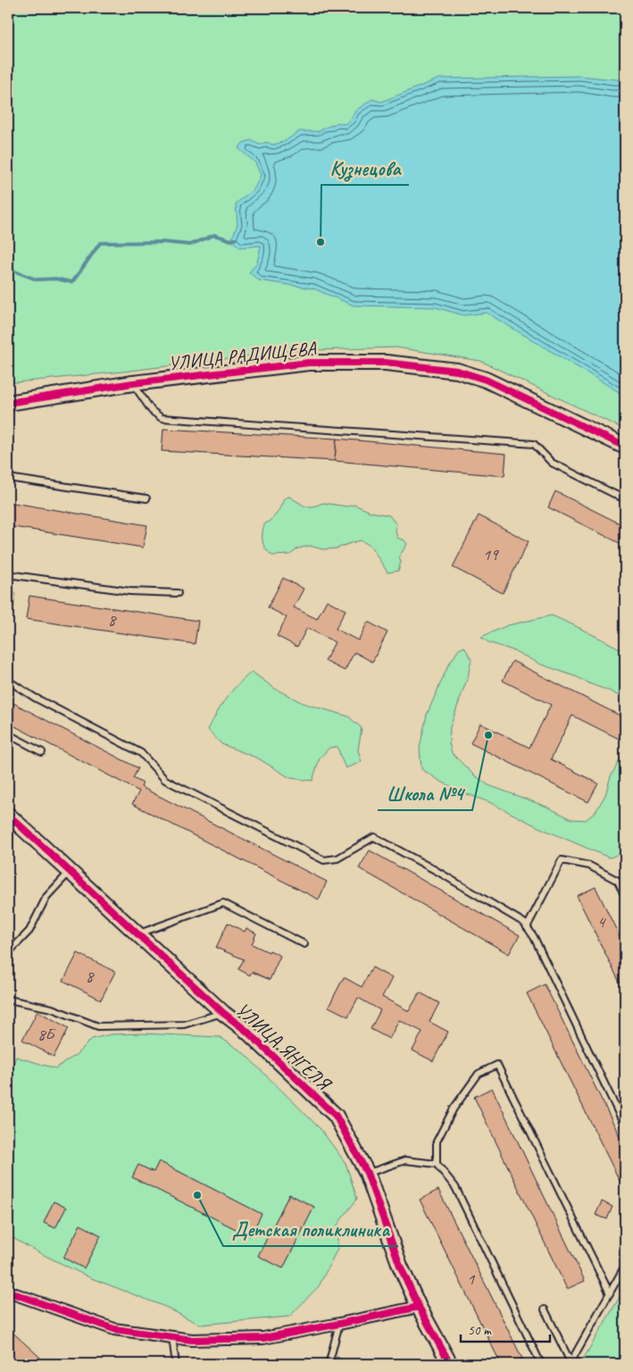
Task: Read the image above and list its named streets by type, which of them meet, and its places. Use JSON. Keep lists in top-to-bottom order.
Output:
{
  "streets": {
    "street": ["УЛИЦА РАДИЩЕВА", "УЛИЦА ЯНГЕЛЯ"]
  },
  "places": ["Кузнецова", "Школа №4", "Детская поликлиника"],
  "house_numbers": [
    "19",
    "8",
    "4",
    "8",
    "8Б",
    "1"
  ],
  "scale_bar": "50 m"
}
